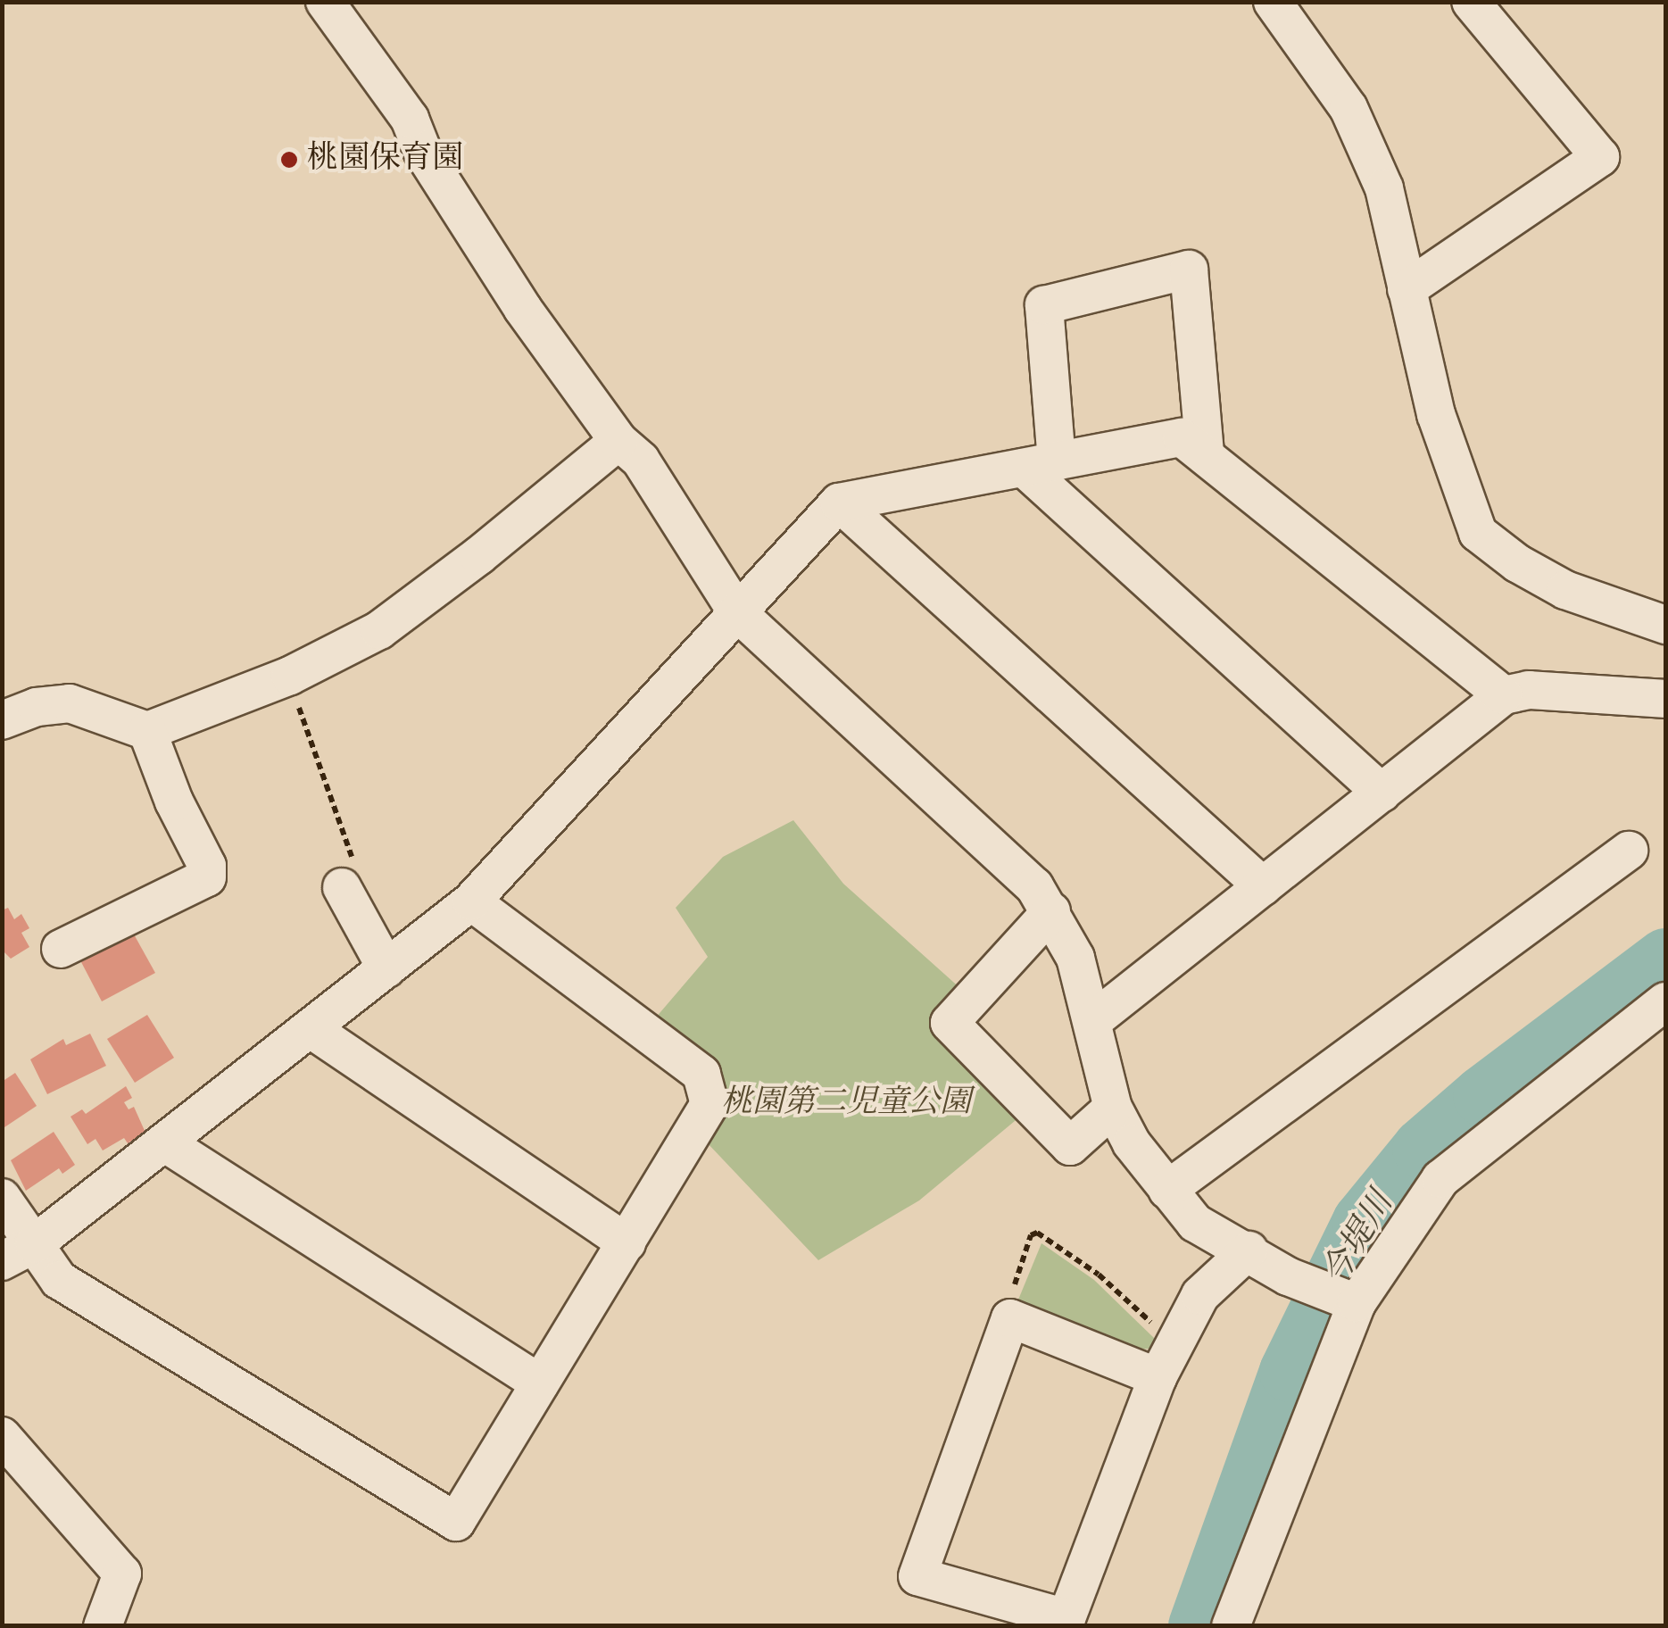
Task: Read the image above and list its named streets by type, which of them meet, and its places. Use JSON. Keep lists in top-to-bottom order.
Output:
{
  "water": ["今堤川"],
  "parks": ["桃園第二児童公園"],
  "places": ["桃園保育園"]
}
